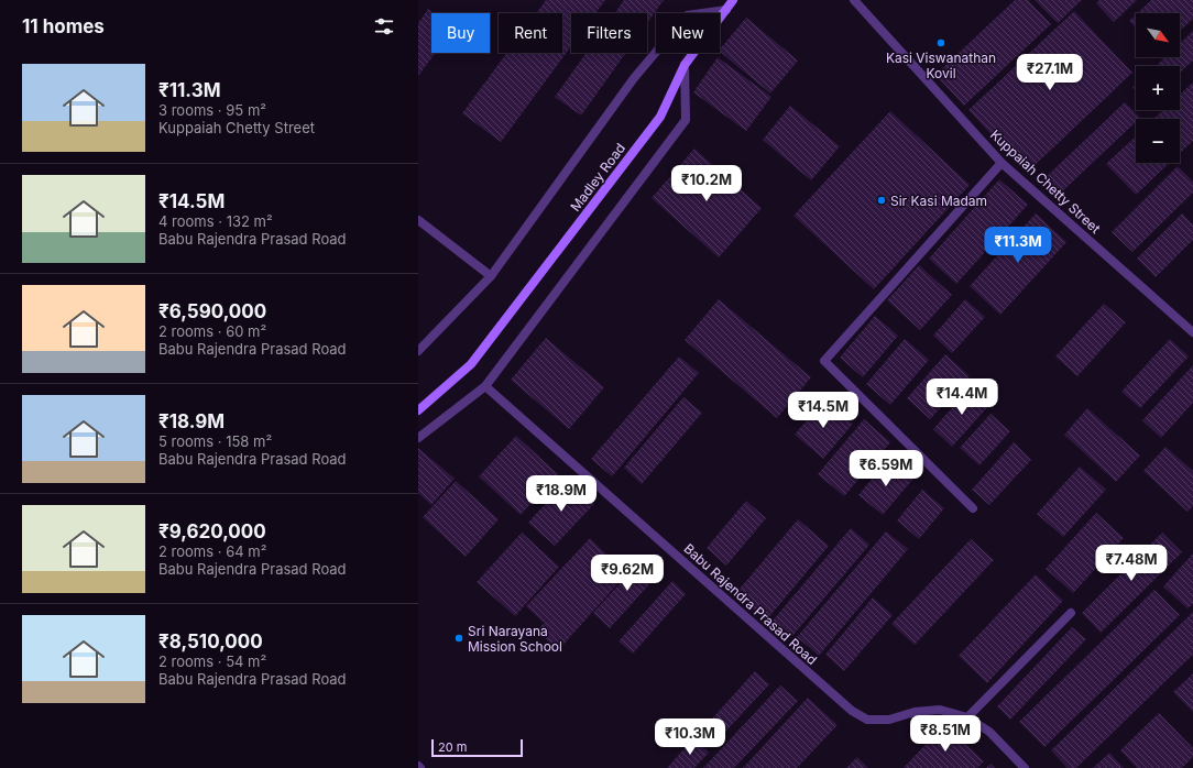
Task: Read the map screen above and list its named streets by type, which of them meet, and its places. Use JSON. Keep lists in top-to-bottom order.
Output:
{
  "streets": {
    "street": ["Madley Road", "Kuppaiah Chetty Street", "Babu Rajendra Prasad Road"]
  },
  "places": ["Kasi Viswanathan Kovil", "Sir Kasi Madam", "Sri Narayana Mission School"],
  "scale_bar": "20 m",
  "north": "bottom right",
  "page": {
    "heading": "11 homes",
    "map_buttons": ["+", "−"],
    "chip": [
      "Buy",
      "Rent",
      "Filters",
      "New"
    ],
    "list": [
      {
        "name": "₹11.3M",
        "note": "3 rooms · 95 m² · Kuppaiah Chetty Street"
      },
      {
        "name": "₹14.5M",
        "note": "4 rooms · 132 m² · Babu Rajendra Prasad Road"
      },
      {
        "name": "₹6,590,000",
        "note": "2 rooms · 60 m² · Babu Rajendra Prasad Road"
      },
      {
        "name": "₹18.9M",
        "note": "5 rooms · 158 m² · Babu Rajendra Prasad Road"
      },
      {
        "name": "₹9,620,000",
        "note": "2 rooms · 64 m² · Babu Rajendra Prasad Road"
      },
      {
        "name": "₹8,510,000",
        "note": "2 rooms · 54 m² · Babu Rajendra Prasad Road"
      }
    ],
    "price": [
      "₹27.1M",
      "₹10.2M",
      "₹11.3M",
      "₹14.4M",
      "₹14.5M",
      "₹6.59M",
      "₹18.9M",
      "₹7.48M",
      "₹9.62M",
      "₹8.51M",
      "₹10.3M"
    ],
    "scale": "20 m"
  }
}
